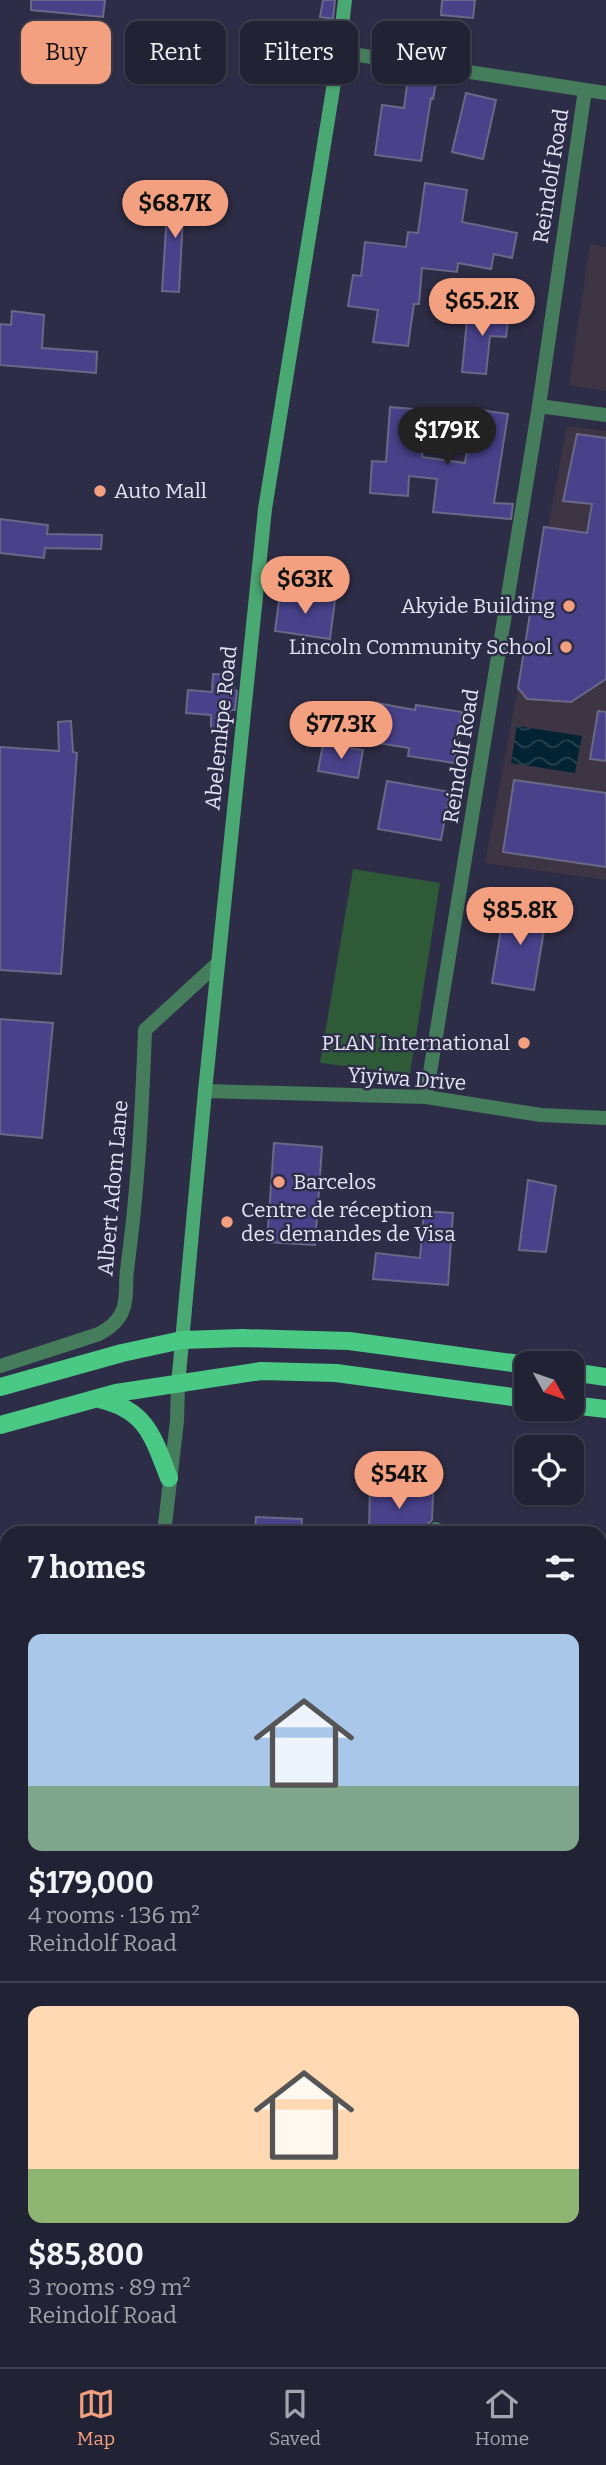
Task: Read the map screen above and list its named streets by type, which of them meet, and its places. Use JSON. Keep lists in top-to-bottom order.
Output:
{
  "streets": {
    "street": [
      "Reindolf Road",
      "Abelemkpe Road",
      "Yiyiwa Drive",
      "Albert Adom Lane"
    ]
  },
  "crossings": [
    ["Reindolf Road", "Yiyiwa Drive"],
    ["Abelemkpe Road", "Yiyiwa Drive"],
    ["Abelemkpe Road", "Albert Adom Lane"]
  ],
  "places": [
    "Auto Mall",
    "Akyide Building",
    "Lincoln Community School",
    "PLAN International",
    "Barcelos",
    "Centre de réception des demandes de Visa"
  ],
  "north": "bottom right",
  "page": {
    "chip": [
      "Buy",
      "Rent",
      "Filters",
      "New"
    ],
    "price": [
      "$68.7K",
      "$65.2K",
      "$179K",
      "$63K",
      "$77.3K",
      "$85.8K",
      "$54K"
    ],
    "heading": "7 homes",
    "list": [
      {
        "name": "$179,000",
        "note": "4 rooms · 136 m² · Reindolf Road"
      },
      {
        "name": "$85,800",
        "note": "3 rooms · 89 m² · Reindolf Road"
      }
    ],
    "tabs": ["Map", "Saved", "Home"]
  }
}
